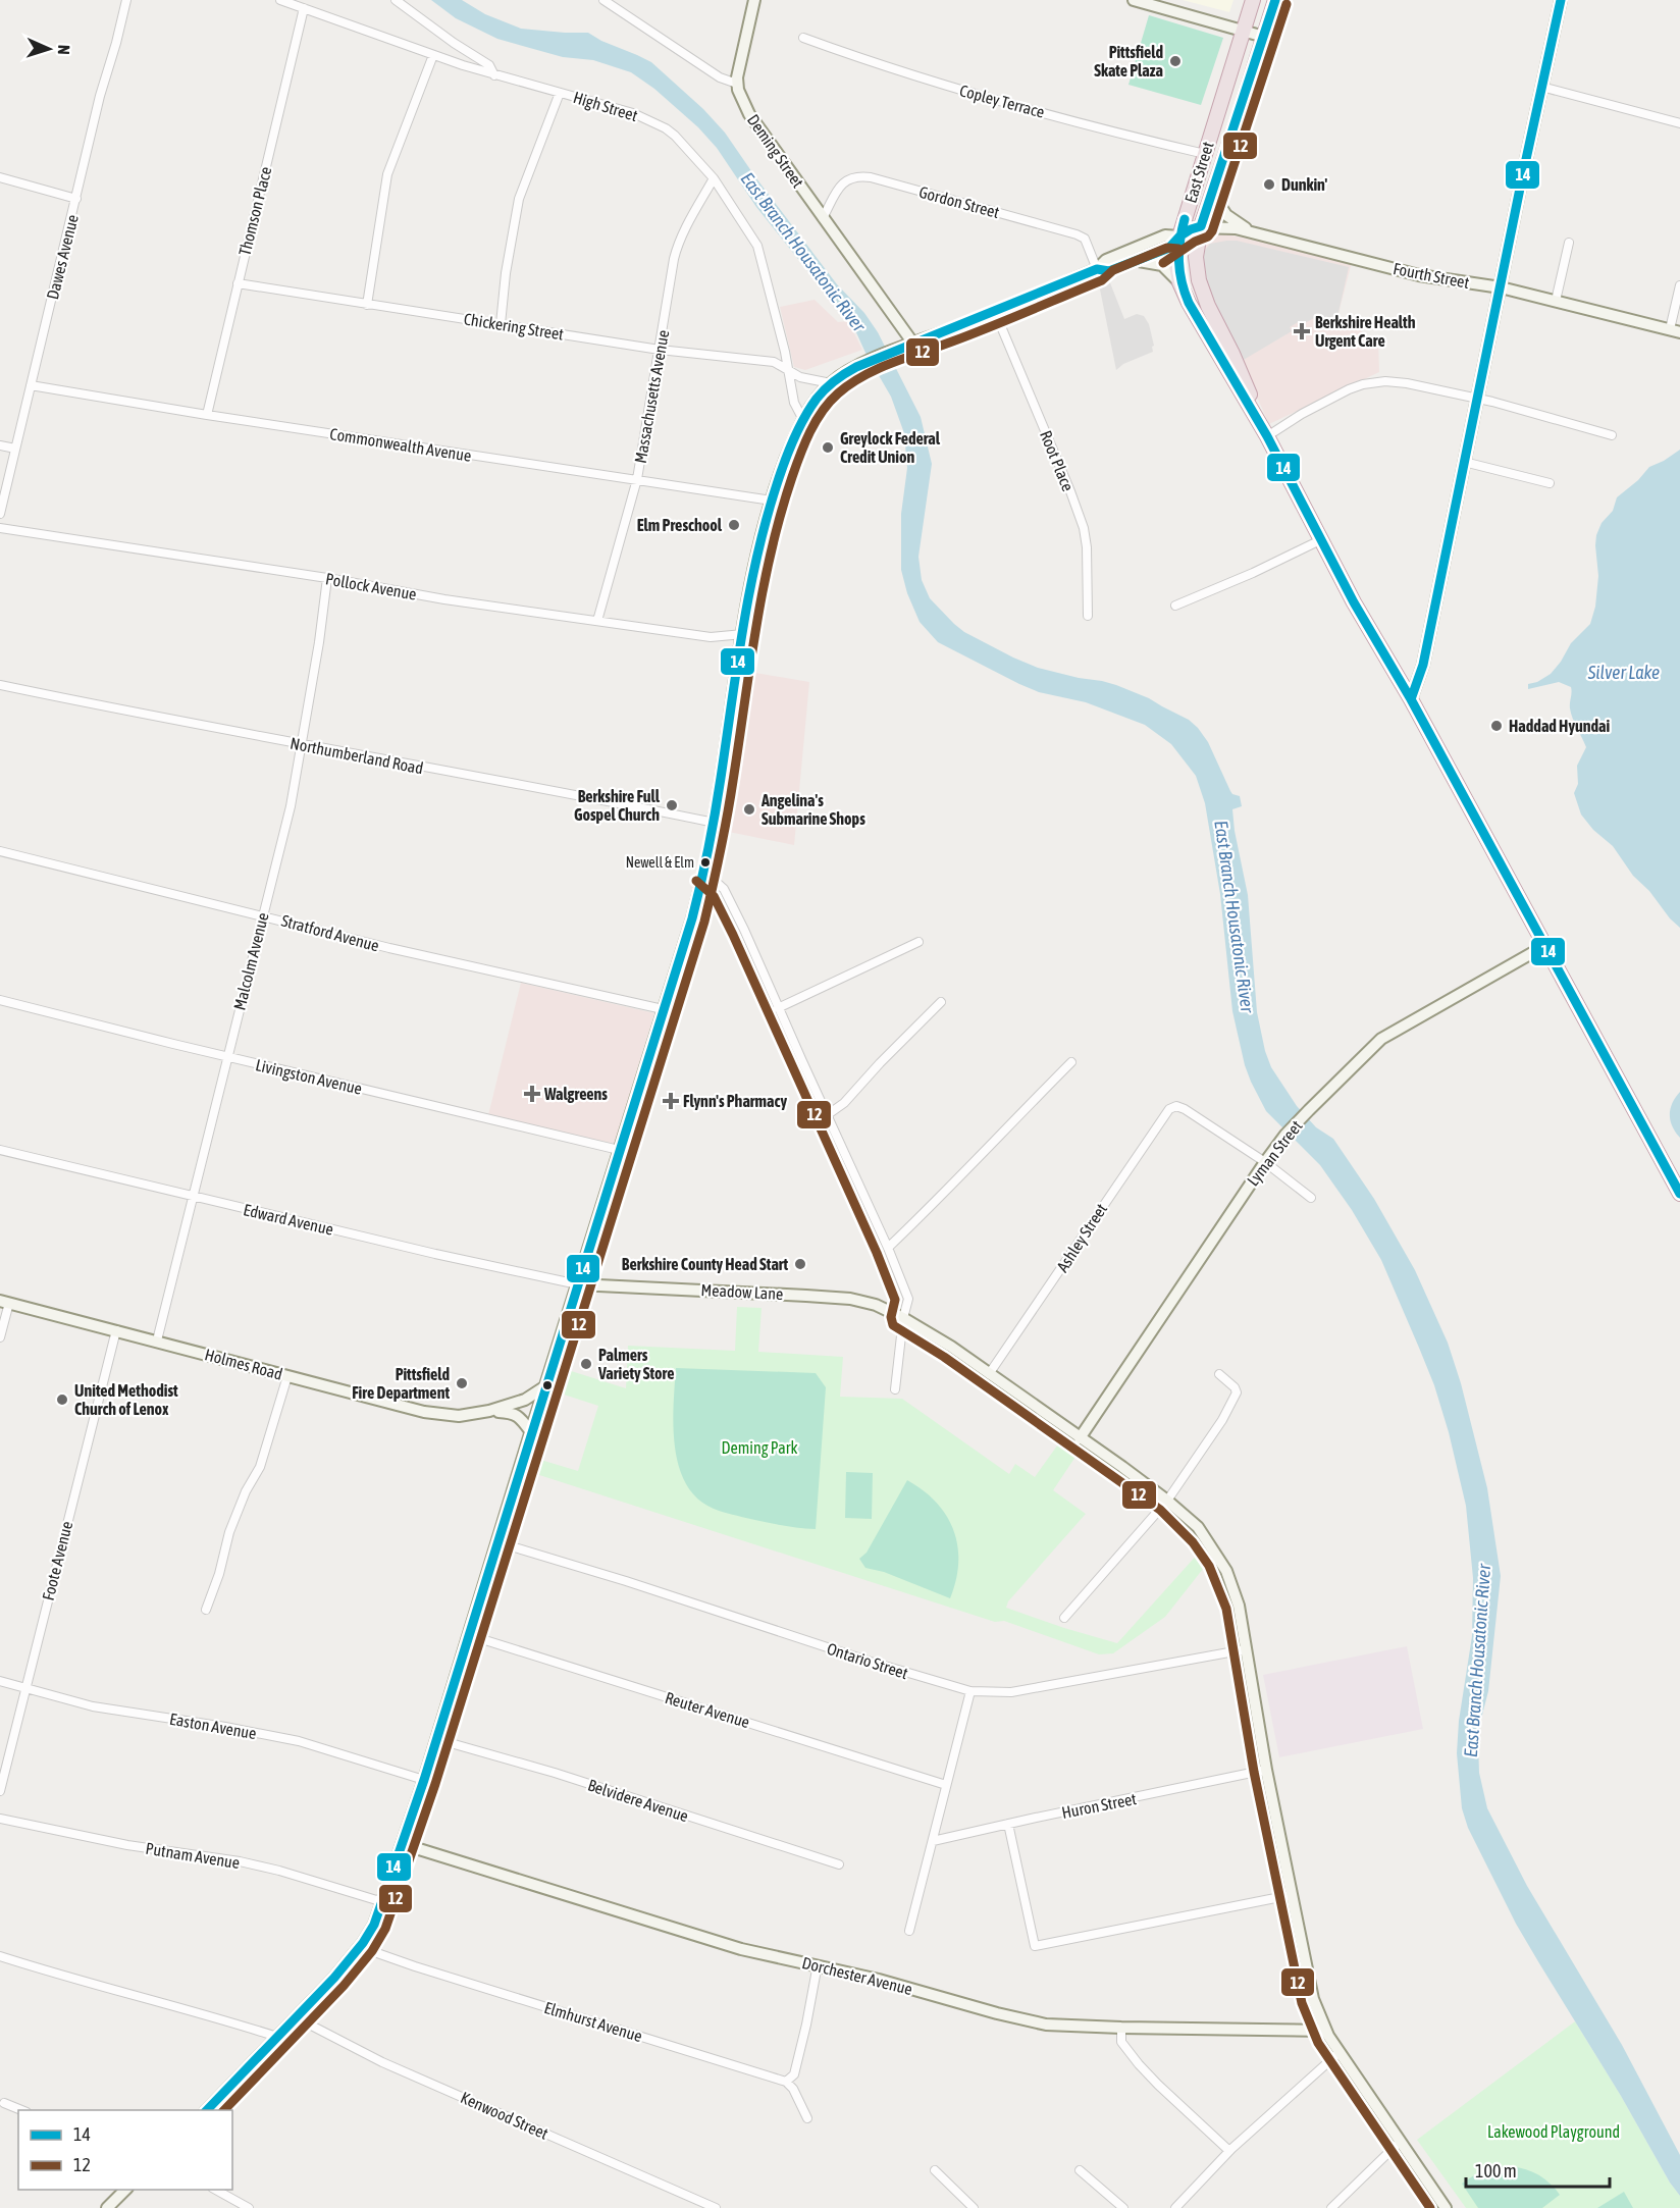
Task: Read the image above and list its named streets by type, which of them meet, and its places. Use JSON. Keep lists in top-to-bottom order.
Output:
{
  "streets": {
    "highway": ["East Street"],
    "street": [
      "Copley Terrace",
      "High Street",
      "Deming Street",
      "Gordon Street",
      "Thomson Place",
      "Dawes Avenue",
      "Fourth Street",
      "Chickering Street",
      "Massachusetts Avenue",
      "Commonwealth Avenue",
      "Root Place",
      "Pollock Avenue",
      "Northumberland Road",
      "Stratford Avenue",
      "Malcolm Avenue",
      "Livingston Avenue",
      "Lyman Street",
      "Edward Avenue",
      "Ashley Street",
      "Meadow Lane",
      "Holmes Road",
      "Foote Avenue",
      "Ontario Street",
      "Reuter Avenue",
      "Easton Avenue",
      "Belvidere Avenue",
      "Huron Street",
      "Putnam Avenue",
      "Dorchester Avenue",
      "Elmhurst Avenue",
      "Kenwood Street"
    ]
  },
  "crossings": [
    ["Copley Terrace", "East Street"],
    ["High Street", "Thomson Place"],
    ["High Street", "Chickering Street"],
    ["High Street", "Massachusetts Avenue"],
    ["Deming Street", "Gordon Street"],
    ["East Street", "Fourth Street"],
    ["East Street", "Lyman Street"],
    ["Thomson Place", "Chickering Street"],
    ["Thomson Place", "Commonwealth Avenue"],
    ["Dawes Avenue", "Commonwealth Avenue"],
    ["Chickering Street", "Massachusetts Avenue"],
    ["Massachusetts Avenue", "Commonwealth Avenue"],
    ["Massachusetts Avenue", "Pollock Avenue"],
    ["Pollock Avenue", "Malcolm Avenue"],
    ["Northumberland Road", "Malcolm Avenue"],
    ["Stratford Avenue", "Malcolm Avenue"],
    ["Malcolm Avenue", "Livingston Avenue"],
    ["Malcolm Avenue", "Edward Avenue"],
    ["Malcolm Avenue", "Holmes Road"],
    ["Lyman Street", "Ashley Street"],
    ["Lyman Street", "Meadow Lane"],
    ["Edward Avenue", "Meadow Lane"],
    ["Ashley Street", "Meadow Lane"],
    ["Meadow Lane", "Ontario Street"],
    ["Meadow Lane", "Huron Street"],
    ["Meadow Lane", "Dorchester Avenue"],
    ["Holmes Road", "Foote Avenue"],
    ["Foote Avenue", "Easton Avenue"]
  ],
  "water": ["East Branch Housatonic River", "Silver Lake"],
  "parks": ["Deming Park", "Lakewood Playground"],
  "places": {
    "other": [
      "Pittsfield Skate Plaza",
      "Dunkin'",
      "Greylock Federal Credit Union",
      "Elm Preschool",
      "Haddad Hyundai",
      "Berkshire Full Gospel Church",
      "Angelina's Submarine Shops",
      "Newell & Elm",
      "Berkshire County Head Start",
      "Palmers Variety Store",
      "Pittsfield Fire Department",
      "United Methodist Church of Lenox"
    ],
    "health": ["Berkshire Health Urgent Care", "Walgreens", "Flynn's Pharmacy"]
  },
  "lines": ["transit line 14", "transit line 12"],
  "legend": ["14", "12"],
  "scale_bar": "100 m",
  "north": "right"
}
